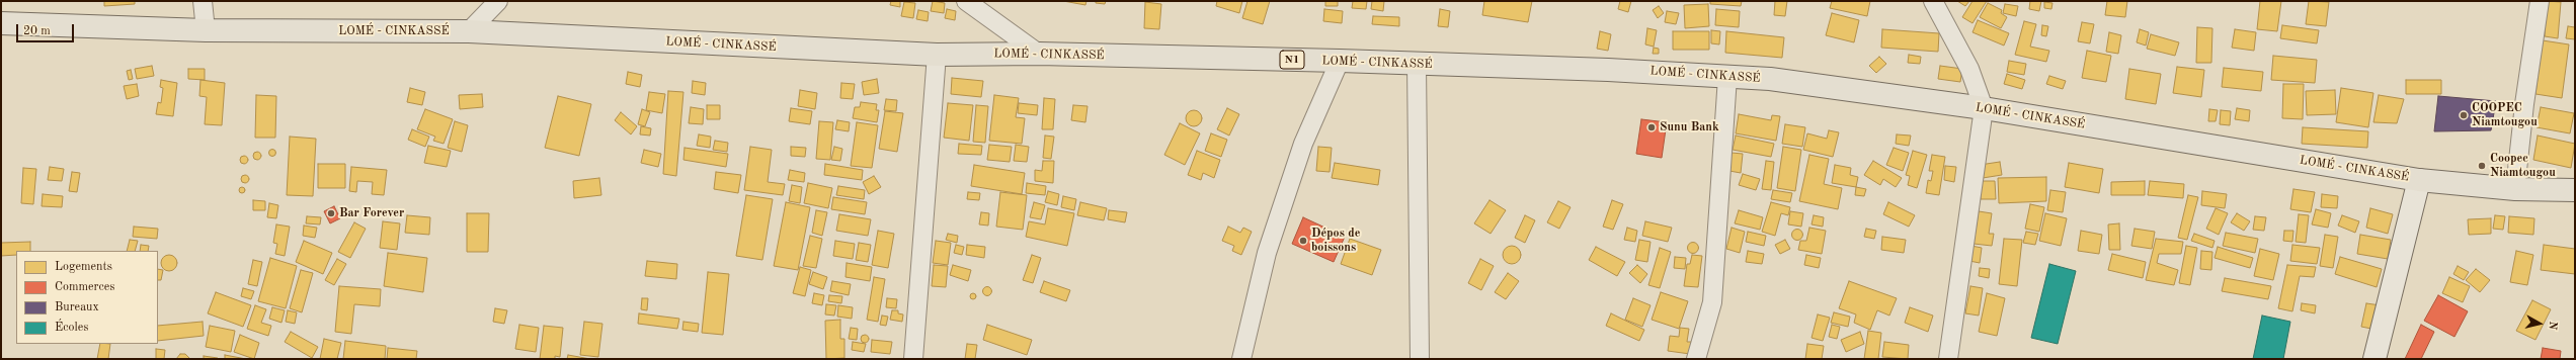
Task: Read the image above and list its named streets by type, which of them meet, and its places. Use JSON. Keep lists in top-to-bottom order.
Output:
{
  "streets": {
    "highway": ["LOMÉ - CINKASSÉ", "N1"]
  },
  "places": [
    "COOPEC Niamtougou",
    "Sunu Bank",
    "Coopec Niamtougou",
    "Bar Forever",
    "Dépos de boissons"
  ],
  "legend": [
    "Logements",
    "Commerces",
    "Bureaux",
    "Écoles"
  ],
  "scale_bar": "20 m",
  "north": "right"
}
